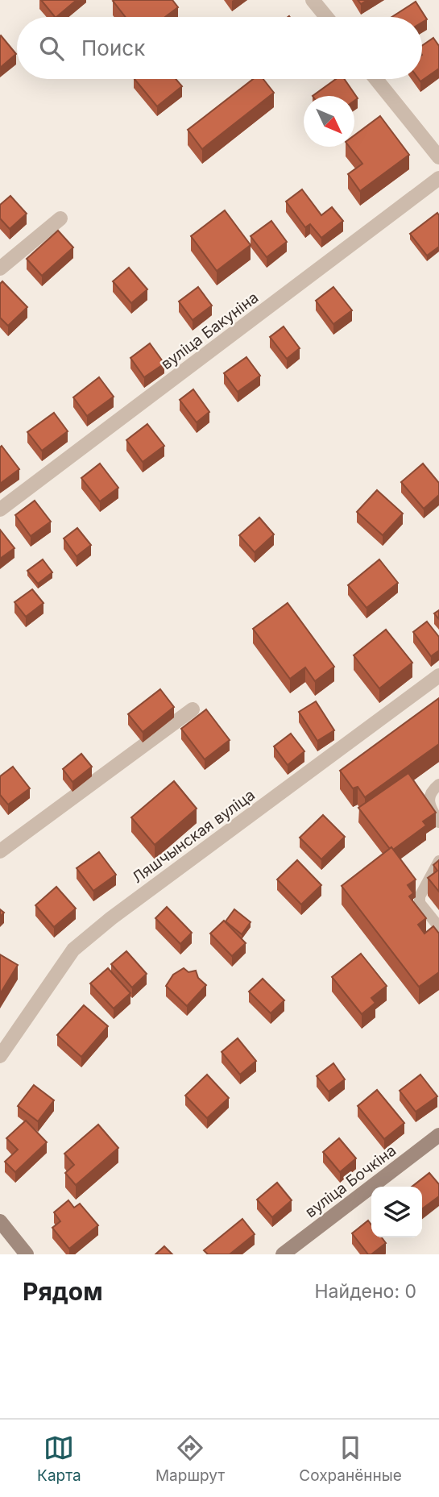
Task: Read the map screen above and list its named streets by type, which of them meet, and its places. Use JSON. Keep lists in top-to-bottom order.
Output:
{
  "streets": {
    "main road": ["вуліца Бочкіна"],
    "street": ["вуліца Бакуніна", "Ляшчынская вуліца"]
  },
  "north": "bottom right",
  "page": {
    "search": "Поиск",
    "heading": ["Рядом", "Найдено: 0"],
    "nav": ["Карта", "Маршрут", "Сохранённые"]
  }
}
